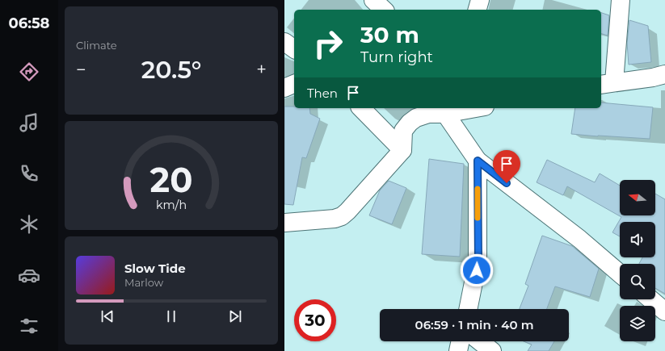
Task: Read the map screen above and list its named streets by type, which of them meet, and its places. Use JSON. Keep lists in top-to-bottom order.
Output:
{
  "north": "left",
  "page": {
    "tabs": "06:58",
    "tile": "Climate",
    "turn": ["30 m", "Turn right"],
    "heat": ["−", "20.5°", "+"],
    "then": "Then",
    "song": ["Slow Tide", "Marlow"],
    "limit": "30",
    "trip": "06:59 · 1 min · 40 m",
    "gauge": ["20", "km/h"]
  }
}
